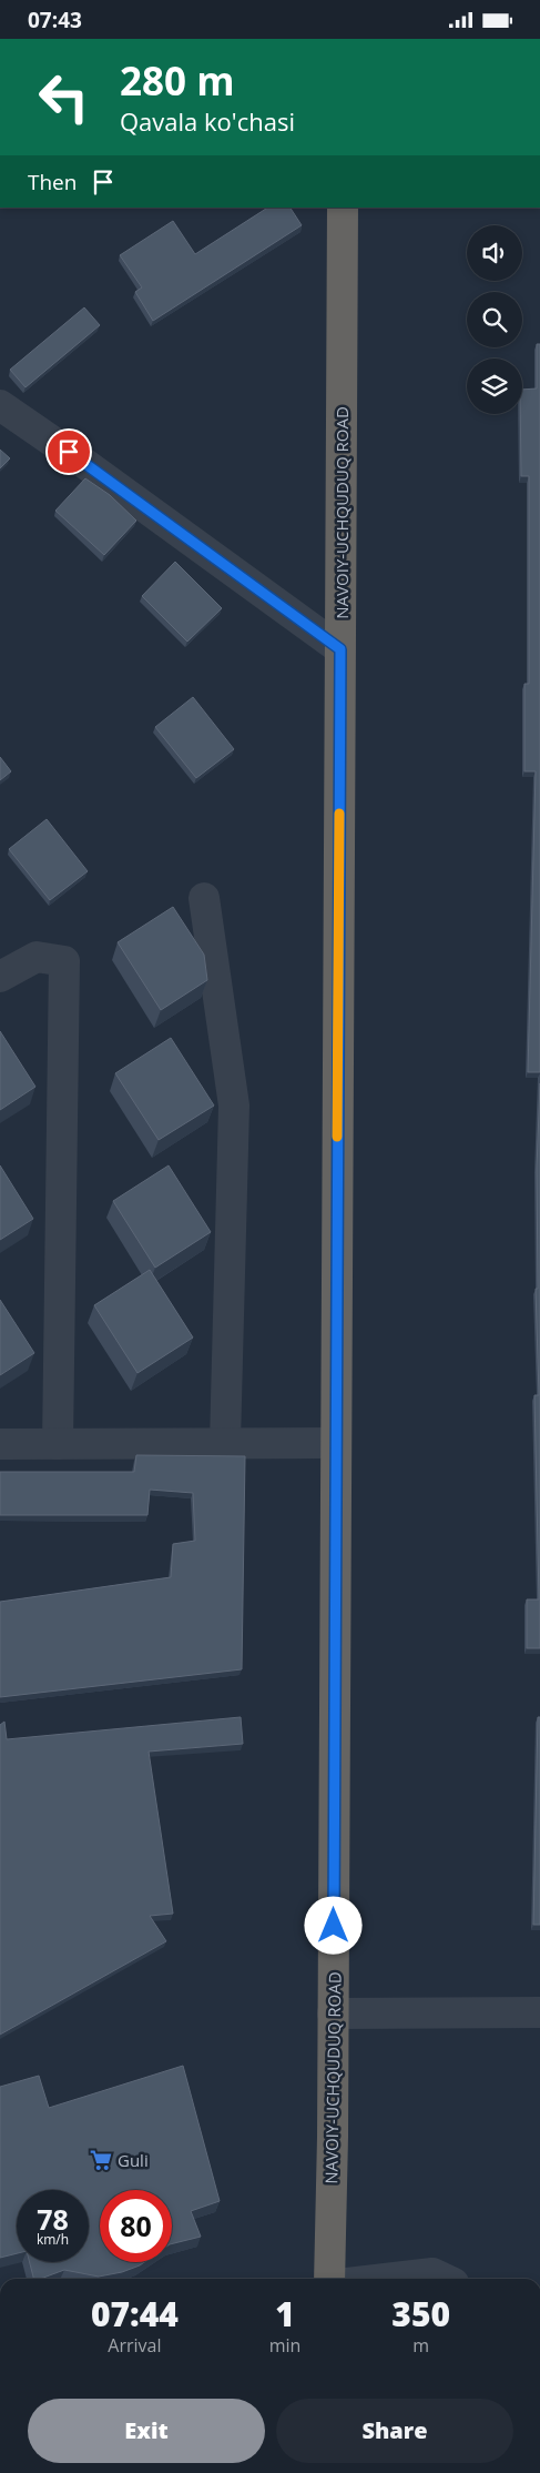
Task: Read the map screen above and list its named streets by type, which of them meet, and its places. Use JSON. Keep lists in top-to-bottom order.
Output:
{
  "streets": {
    "highway": ["NAVOIY-UCHQUDUQ ROAD"]
  },
  "places": {
    "supermarket": ["Guli"]
  },
  "page": {
    "status": "07:43",
    "turn": ["280 m", "Qavala ko'chasi"],
    "then": "Then",
    "speed": "78 km/h",
    "limit": "80",
    "eta": [
      "07:44",
      "Arrival",
      "1",
      "min",
      "350",
      "m"
    ],
    "buttons": ["Exit", "Share"]
  }
}
